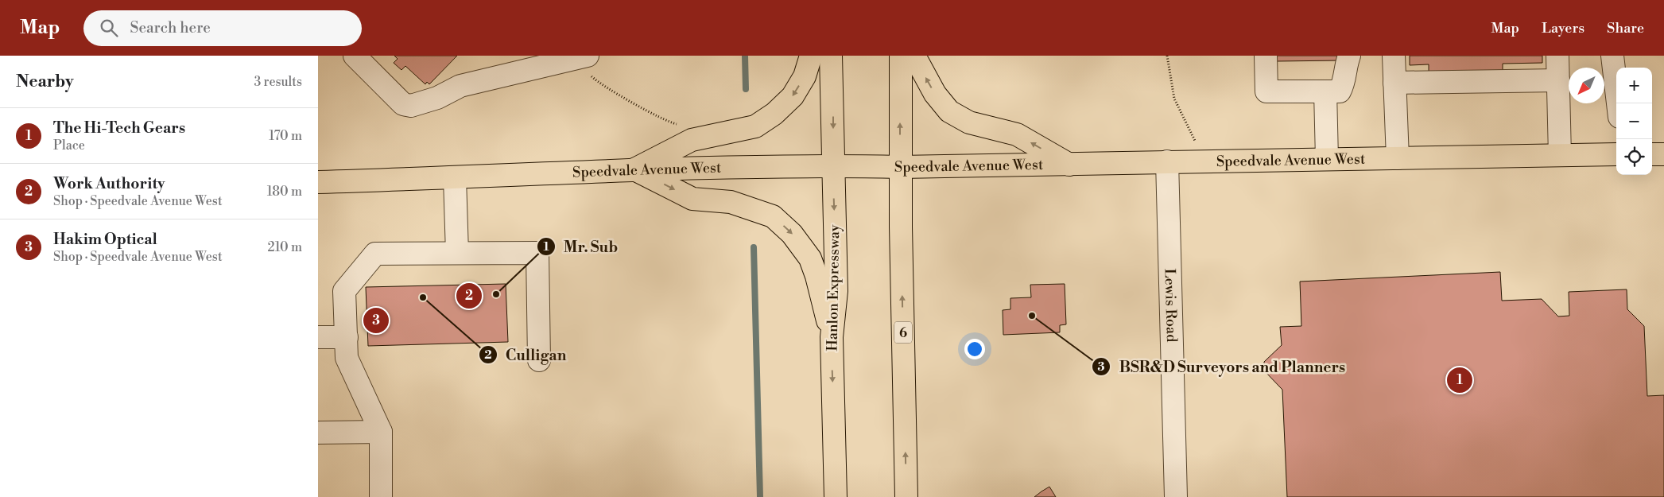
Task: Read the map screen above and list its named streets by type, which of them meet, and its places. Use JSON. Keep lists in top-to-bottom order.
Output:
{
  "streets": {
    "main road": ["Speedvale Avenue West", "Hanlon Expressway", "6"],
    "street": ["Lewis Road"]
  },
  "crossings": [
    ["Speedvale Avenue West", "Hanlon Expressway"],
    ["Speedvale Avenue West", "Lewis Road"],
    ["Speedvale Avenue West", "6"]
  ],
  "places": ["Mr. Sub", "Culligan", "BSR&D Surveyors and Planners"],
  "north": "bottom left",
  "page": {
    "header": "Map",
    "search": "Search here",
    "nav": ["Map", "Layers", "Share"],
    "heading": ["Nearby", "3 results"],
    "map_buttons": ["+", "−"],
    "list": [
      {
        "mark": "1",
        "name": "The Hi-Tech Gears",
        "note": "Place",
        "value": "170 m"
      },
      {
        "mark": "2",
        "name": "Work Authority",
        "note": "Shop · Speedvale Avenue West",
        "value": "180 m"
      },
      {
        "mark": "3",
        "name": "Hakim Optical",
        "note": "Shop · Speedvale Avenue West",
        "value": "210 m"
      }
    ],
    "pins": ["2", "3", "1"]
  }
}
